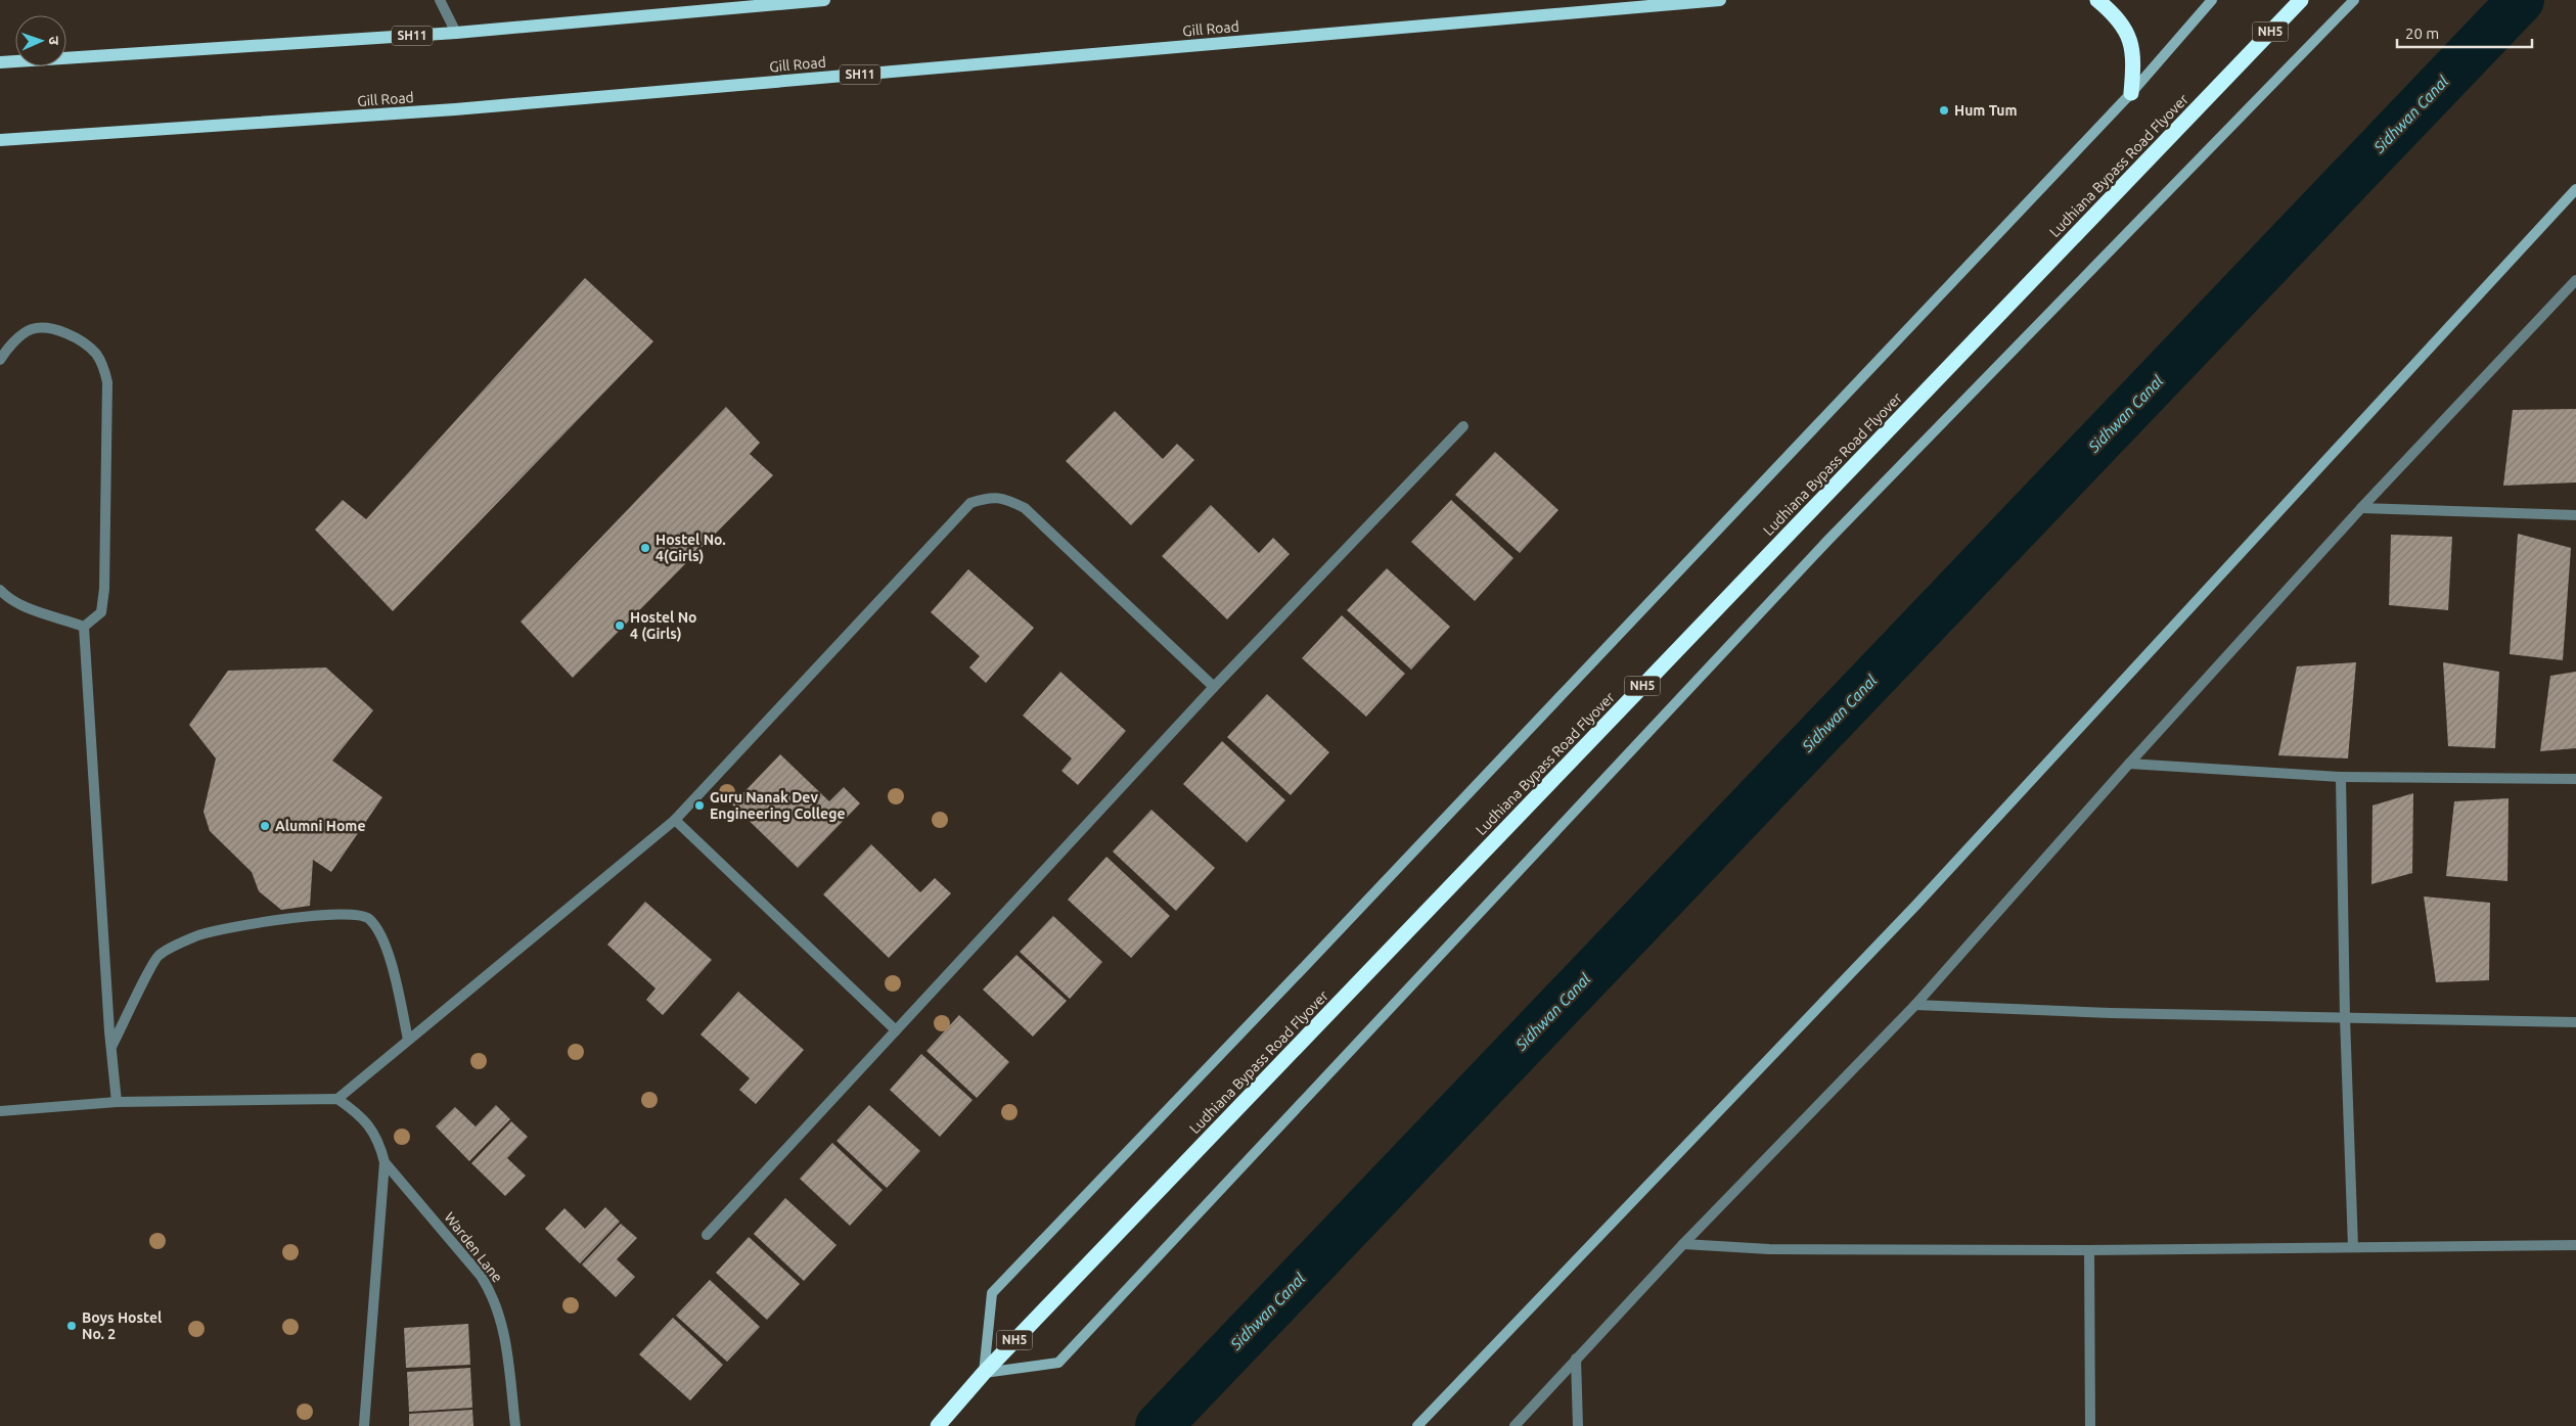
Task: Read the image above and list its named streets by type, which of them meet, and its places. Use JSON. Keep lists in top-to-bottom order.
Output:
{
  "streets": {
    "highway": ["NH5", "Ludhiana Bypass Road Flyover"],
    "main road": ["Gill Road", "SH11"],
    "street": ["Warden Lane"]
  },
  "crossings": [
    ["NH5", "Ludhiana Bypass Road Flyover"]
  ],
  "water": ["Sidhwan Canal"],
  "places": [
    "Hum Tum",
    "Hostel No. 4(Girls)",
    "Hostel No 4 (Girls)",
    "Guru Nanak Dev Engineering College",
    "Alumni Home",
    "Boys Hostel No. 2"
  ],
  "scale_bar": "20 m",
  "north": "right"
}
